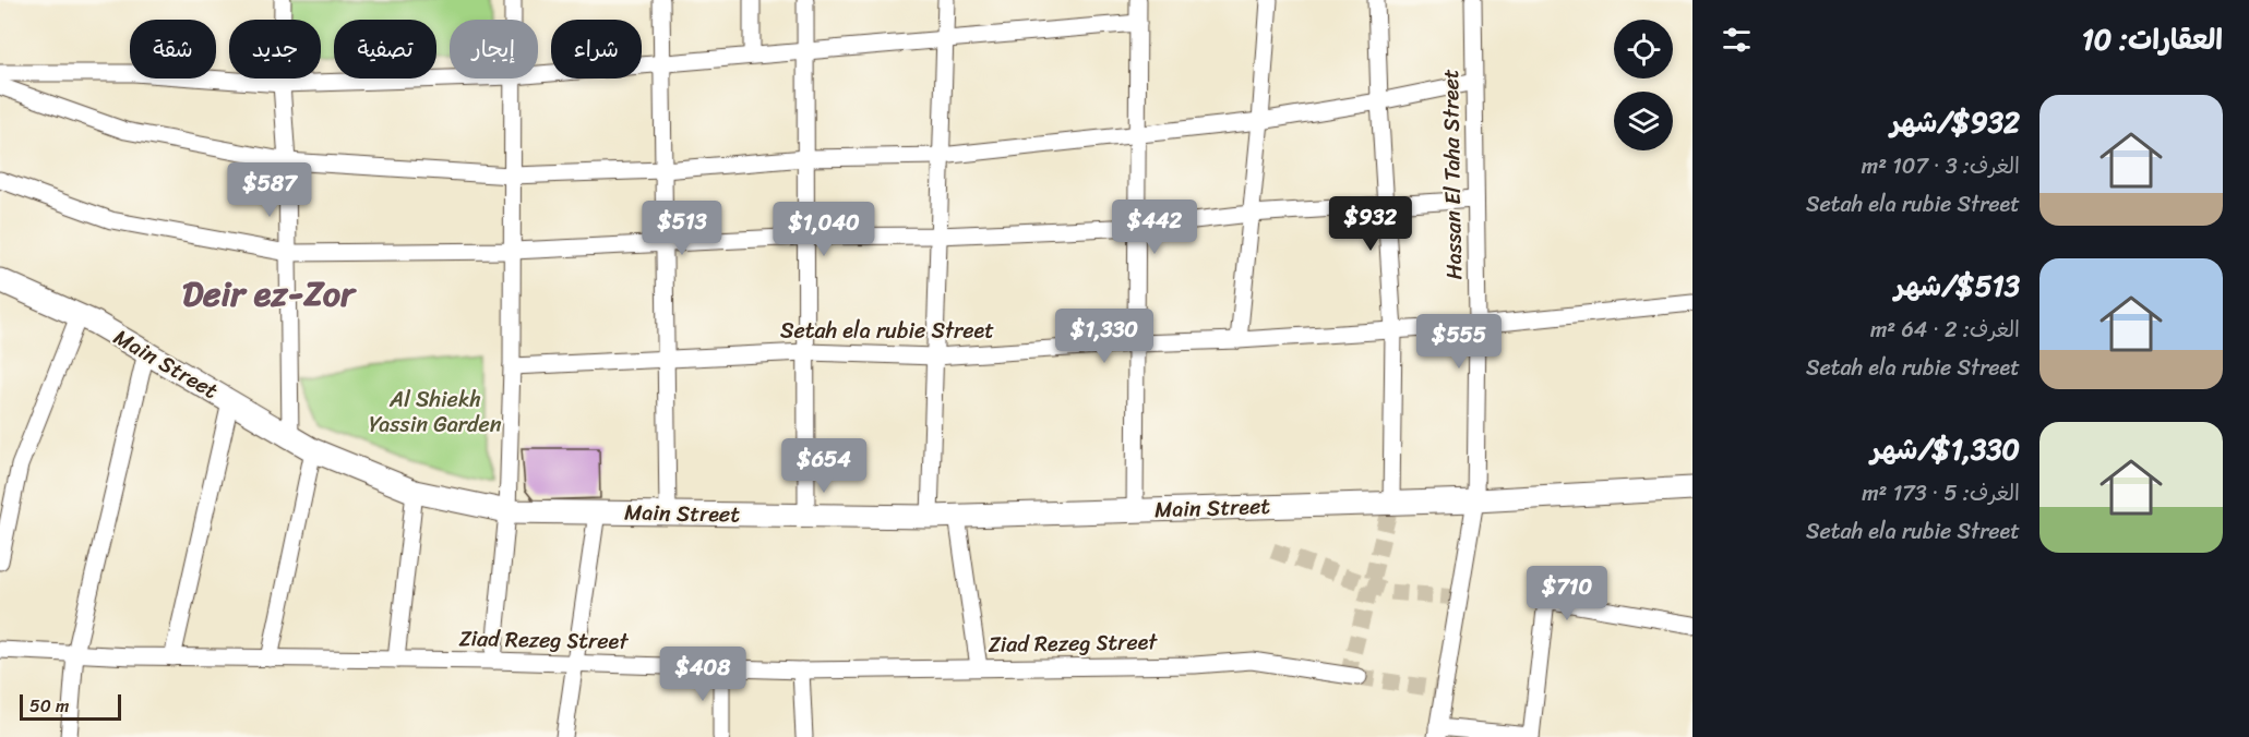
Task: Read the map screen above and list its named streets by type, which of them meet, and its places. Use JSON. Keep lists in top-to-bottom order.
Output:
{
  "streets": {
    "main road": ["Main Street"],
    "street": ["Hassan El Taha Street", "Setah ela rubie Street", "Ziad Rezeg Street"]
  },
  "crossings": [
    ["Hassan El Taha Street", "Setah ela rubie Street"],
    ["Hassan El Taha Street", "Main Street"]
  ],
  "districts": ["Deir ez-Zor"],
  "parks": ["Al Shiekh Yassin Garden"],
  "scale_bar": "50 m",
  "page": {
    "heading": "العقارات: 10",
    "chip": [
      "شراء",
      "إيجار",
      "تصفية",
      "جديد",
      "شقة"
    ],
    "list": [
      {
        "name": "$932/شهر",
        "note": "الغرف: 3 · 107 m² · Setah ela rubie Street"
      },
      {
        "name": "$513/شهر",
        "note": "الغرف: 2 · 64 m² · Setah ela rubie Street"
      },
      {
        "name": "$1,330/شهر",
        "note": "الغرف: 5 · 173 m² · Setah ela rubie Street"
      }
    ],
    "price": [
      "$587",
      "$932",
      "$442",
      "$513",
      "$1,040",
      "$1,330",
      "$555",
      "$654",
      "$710",
      "$408"
    ],
    "scale": "50 m"
  }
}
